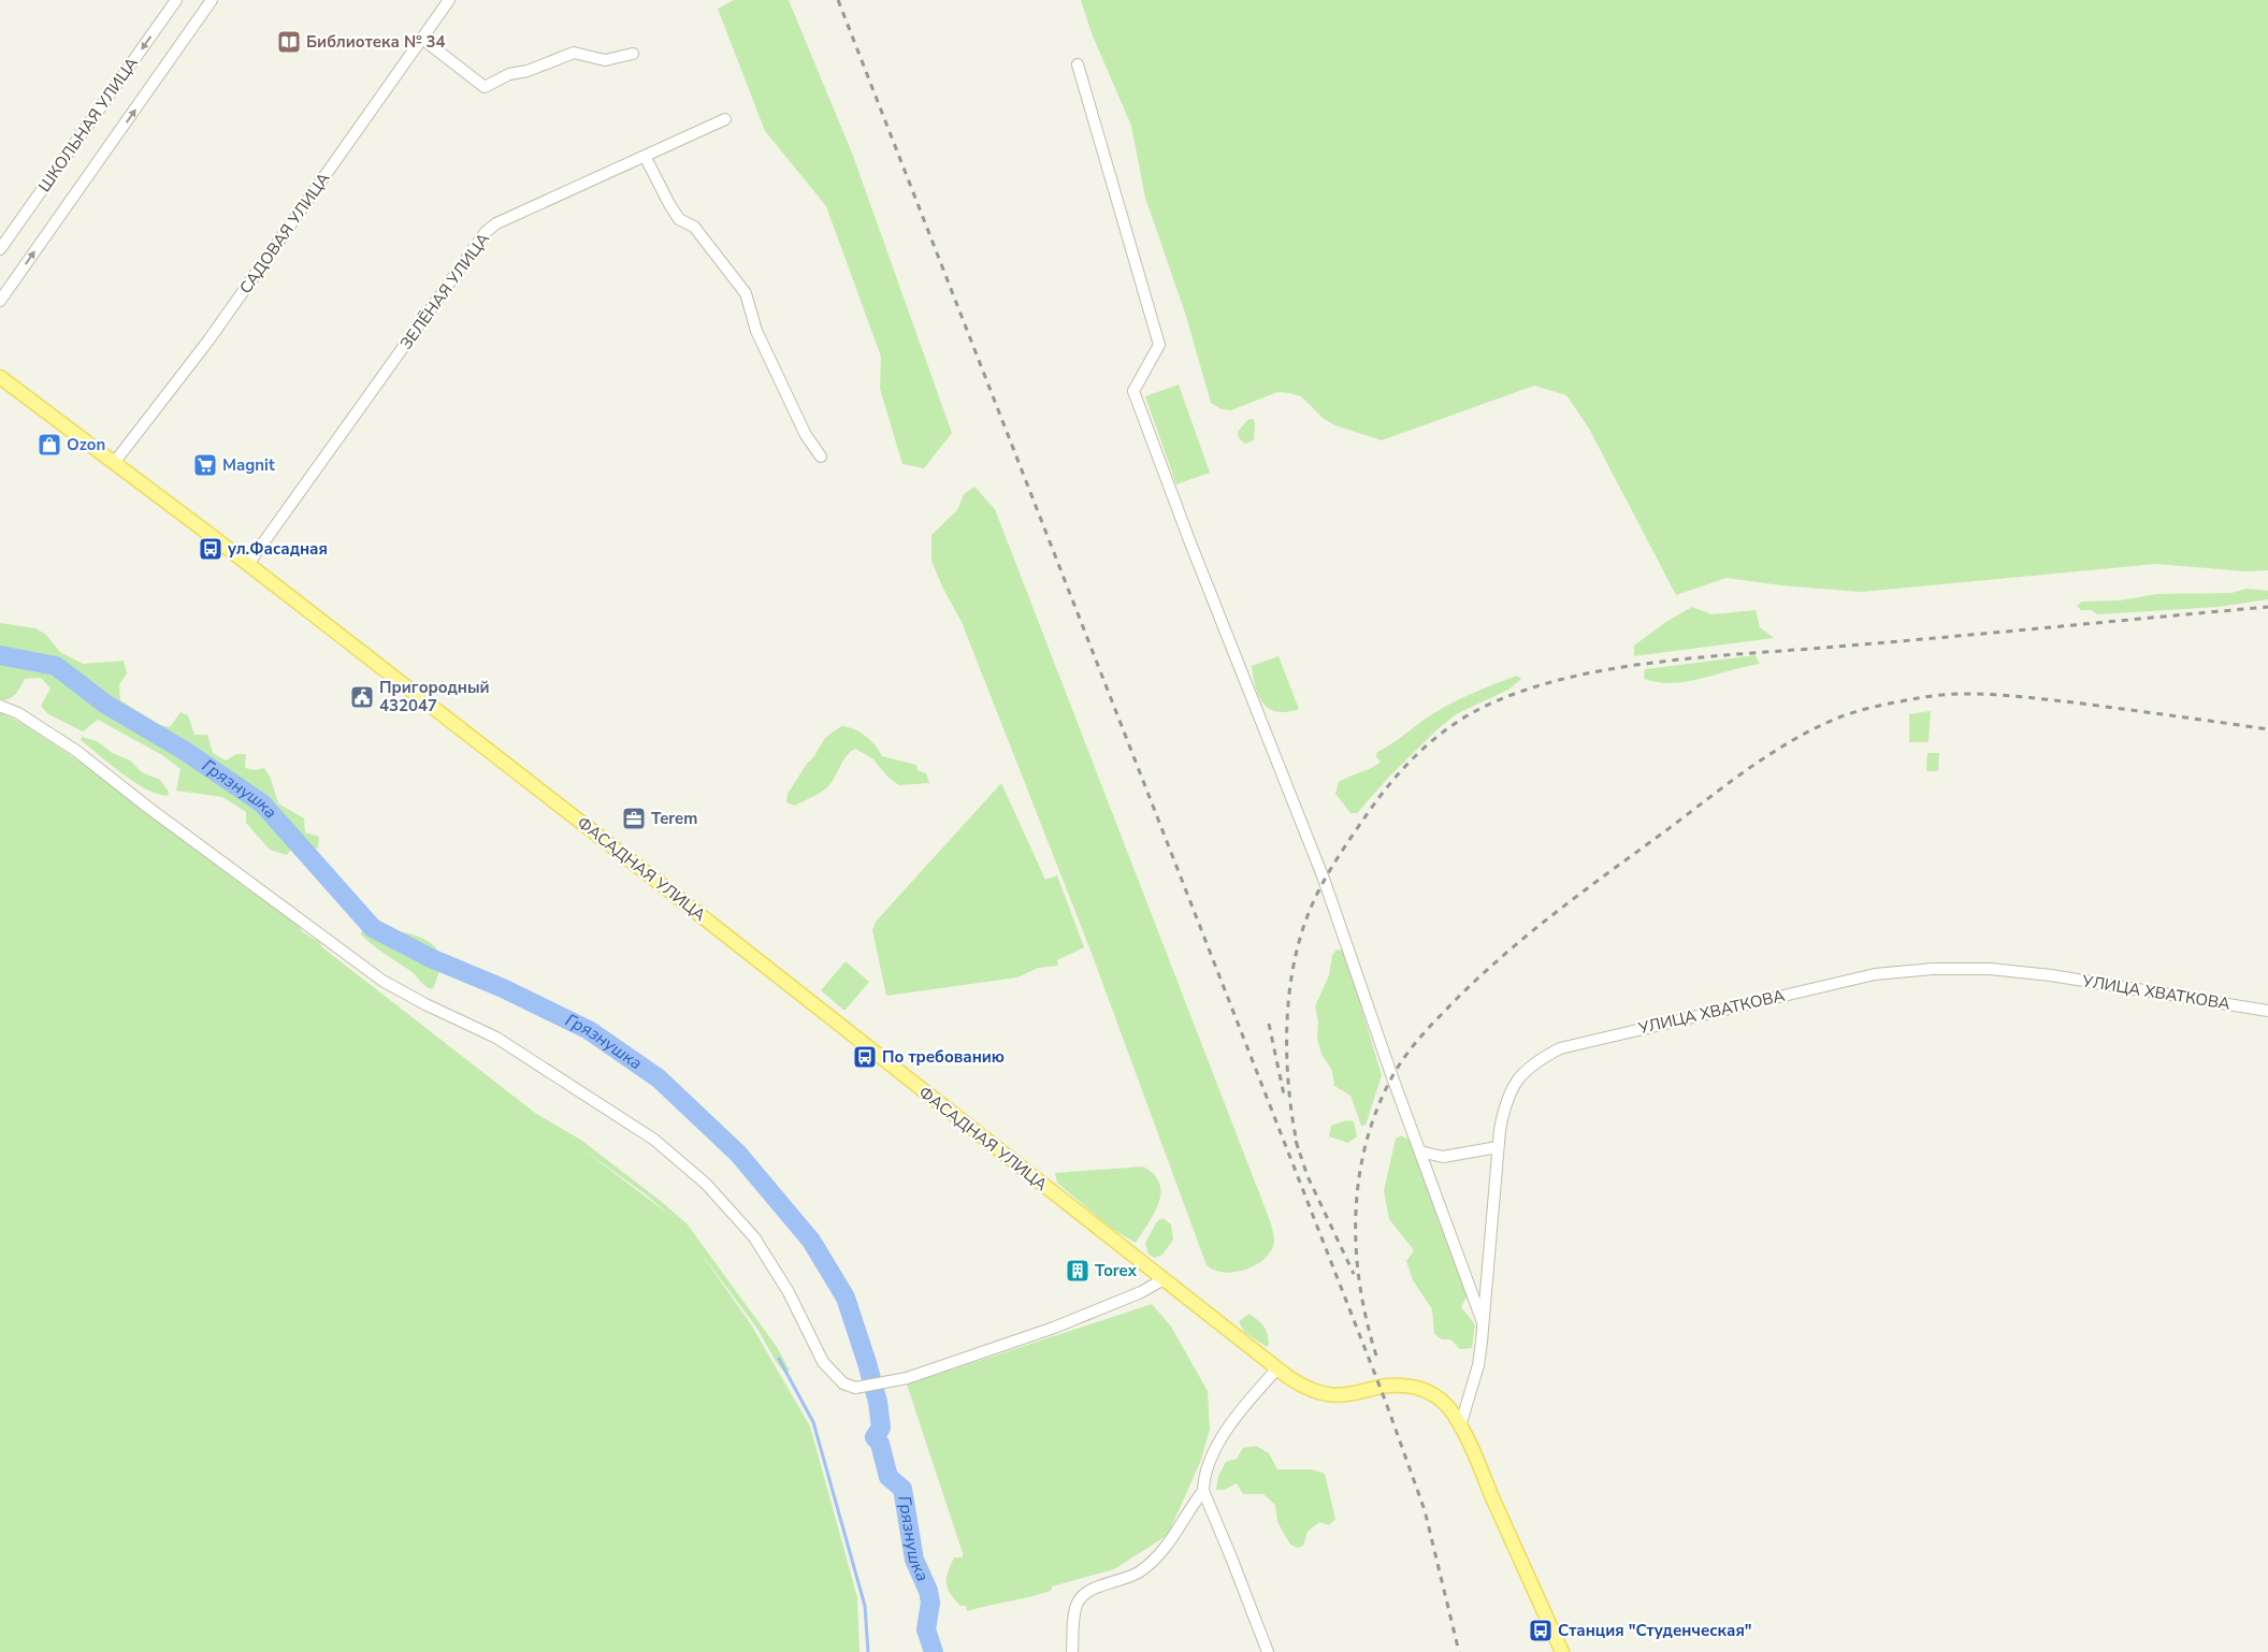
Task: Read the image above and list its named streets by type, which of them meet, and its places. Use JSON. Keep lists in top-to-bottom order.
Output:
{
  "streets": {
    "main road": ["ФАСАДНАЯ УЛИЦА"],
    "street": [
      "ШКОЛЬНАЯ УЛИЦА",
      "САДОВАЯ УЛИЦА",
      "ЗЕЛЁНАЯ УЛИЦА",
      "УЛИЦА ХВАТКОВА"
    ]
  },
  "crossings": [
    ["САДОВАЯ УЛИЦА", "ФАСАДНАЯ УЛИЦА"],
    ["ЗЕЛЁНАЯ УЛИЦА", "ФАСАДНАЯ УЛИЦА"],
    ["ФАСАДНАЯ УЛИЦА", "УЛИЦА ХВАТКОВА"]
  ],
  "water": ["Грязнушка"],
  "places": {
    "library": ["Библиотека № 34"],
    "shop": ["Ozon"],
    "supermarket": ["Magnit"],
    "bus stop": ["ул.Фасадная", "По требованию", "Станция \"Студенческая\""],
    "public building": ["Пригородный 432047"],
    "office": ["Terem"],
    "building": ["Torex"]
  }
}
